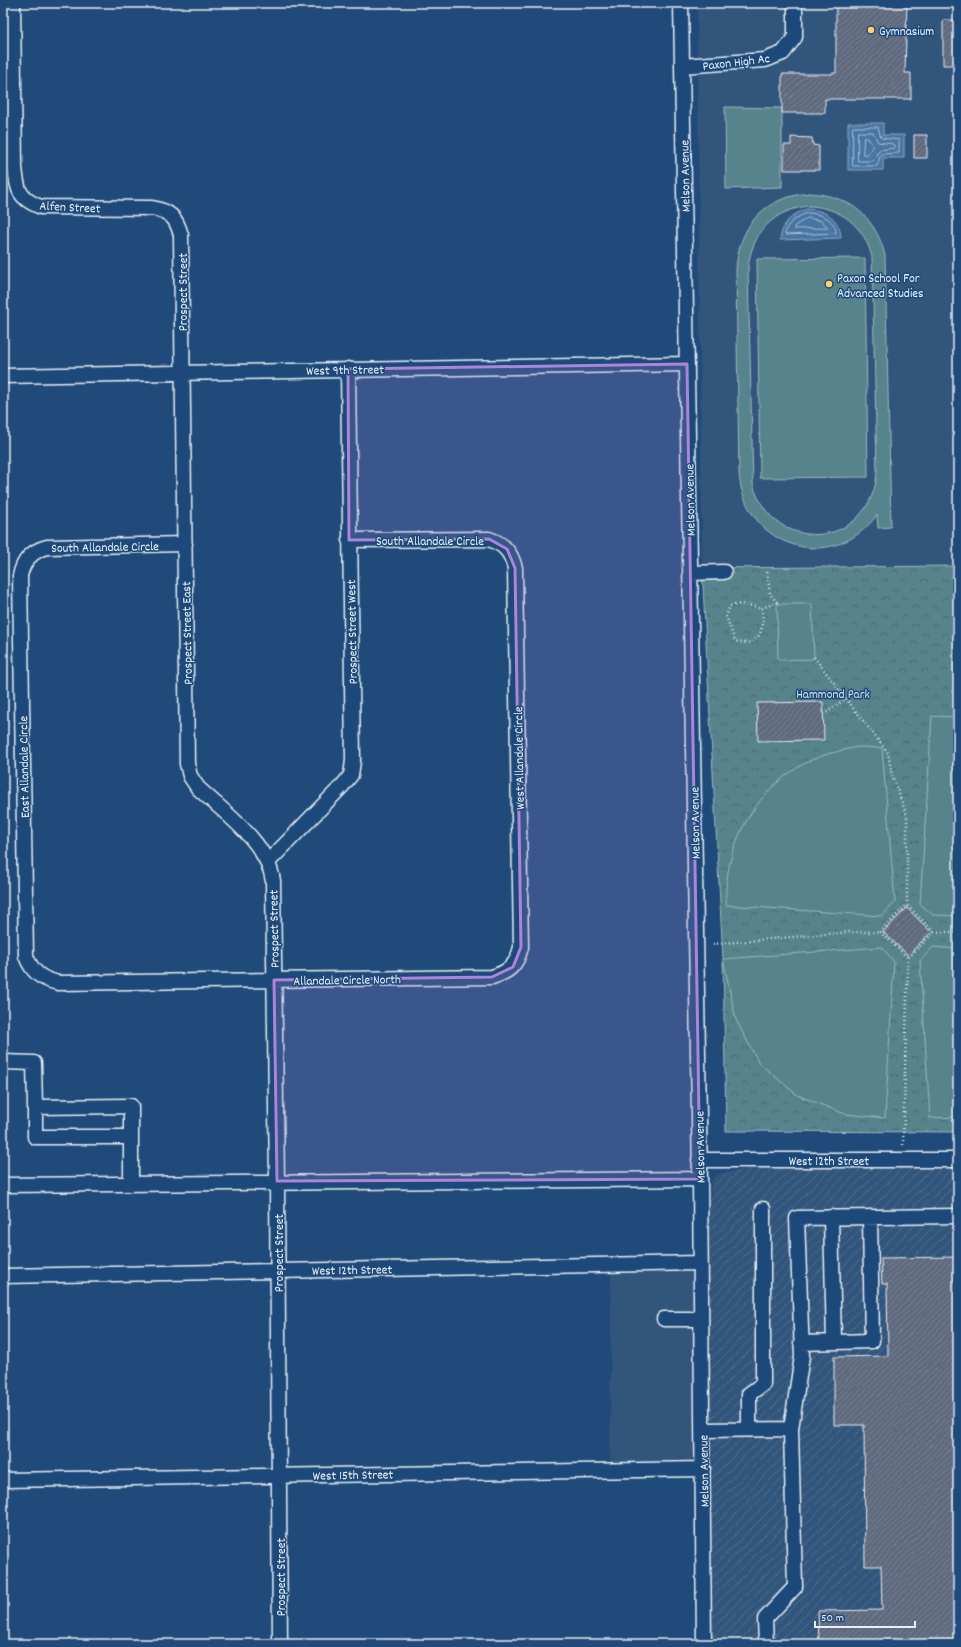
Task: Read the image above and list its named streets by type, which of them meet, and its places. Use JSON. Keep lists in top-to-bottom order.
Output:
{
  "streets": {
    "street": [
      "Paxon High Ac",
      "Melson Avenue",
      "Alfen Street",
      "Prospect Street",
      "West 9th Street",
      "South Allandale Circle",
      "Prospect Street West",
      "Prospect Street East",
      "West Allandale Circle",
      "East Allandale Circle",
      "Allandale Circle North",
      "West 12th Street",
      "West 15th Street"
    ]
  },
  "crossings": [
    ["Paxon High Ac", "Melson Avenue"],
    ["Melson Avenue", "West 9th Street"],
    ["Melson Avenue", "West 12th Street"],
    ["Melson Avenue", "West 15th Street"],
    ["Alfen Street", "Prospect Street"],
    ["Prospect Street", "West 9th Street"],
    ["Prospect Street", "Prospect Street West"],
    ["Prospect Street", "Prospect Street East"],
    ["Prospect Street", "Allandale Circle North"],
    ["Prospect Street", "West 12th Street"],
    ["Prospect Street", "West 15th Street"],
    ["West 9th Street", "Prospect Street West"],
    ["West 9th Street", "Prospect Street East"],
    ["South Allandale Circle", "Prospect Street West"],
    ["South Allandale Circle", "Prospect Street East"],
    ["South Allandale Circle", "West Allandale Circle"],
    ["South Allandale Circle", "East Allandale Circle"],
    ["Prospect Street West", "Prospect Street East"],
    ["West Allandale Circle", "Allandale Circle North"],
    ["East Allandale Circle", "Allandale Circle North"]
  ],
  "parks": ["Hammond Park"],
  "places": ["Gymnasium", "Paxon School For Advanced Studies"],
  "scale_bar": "50 m"
}
